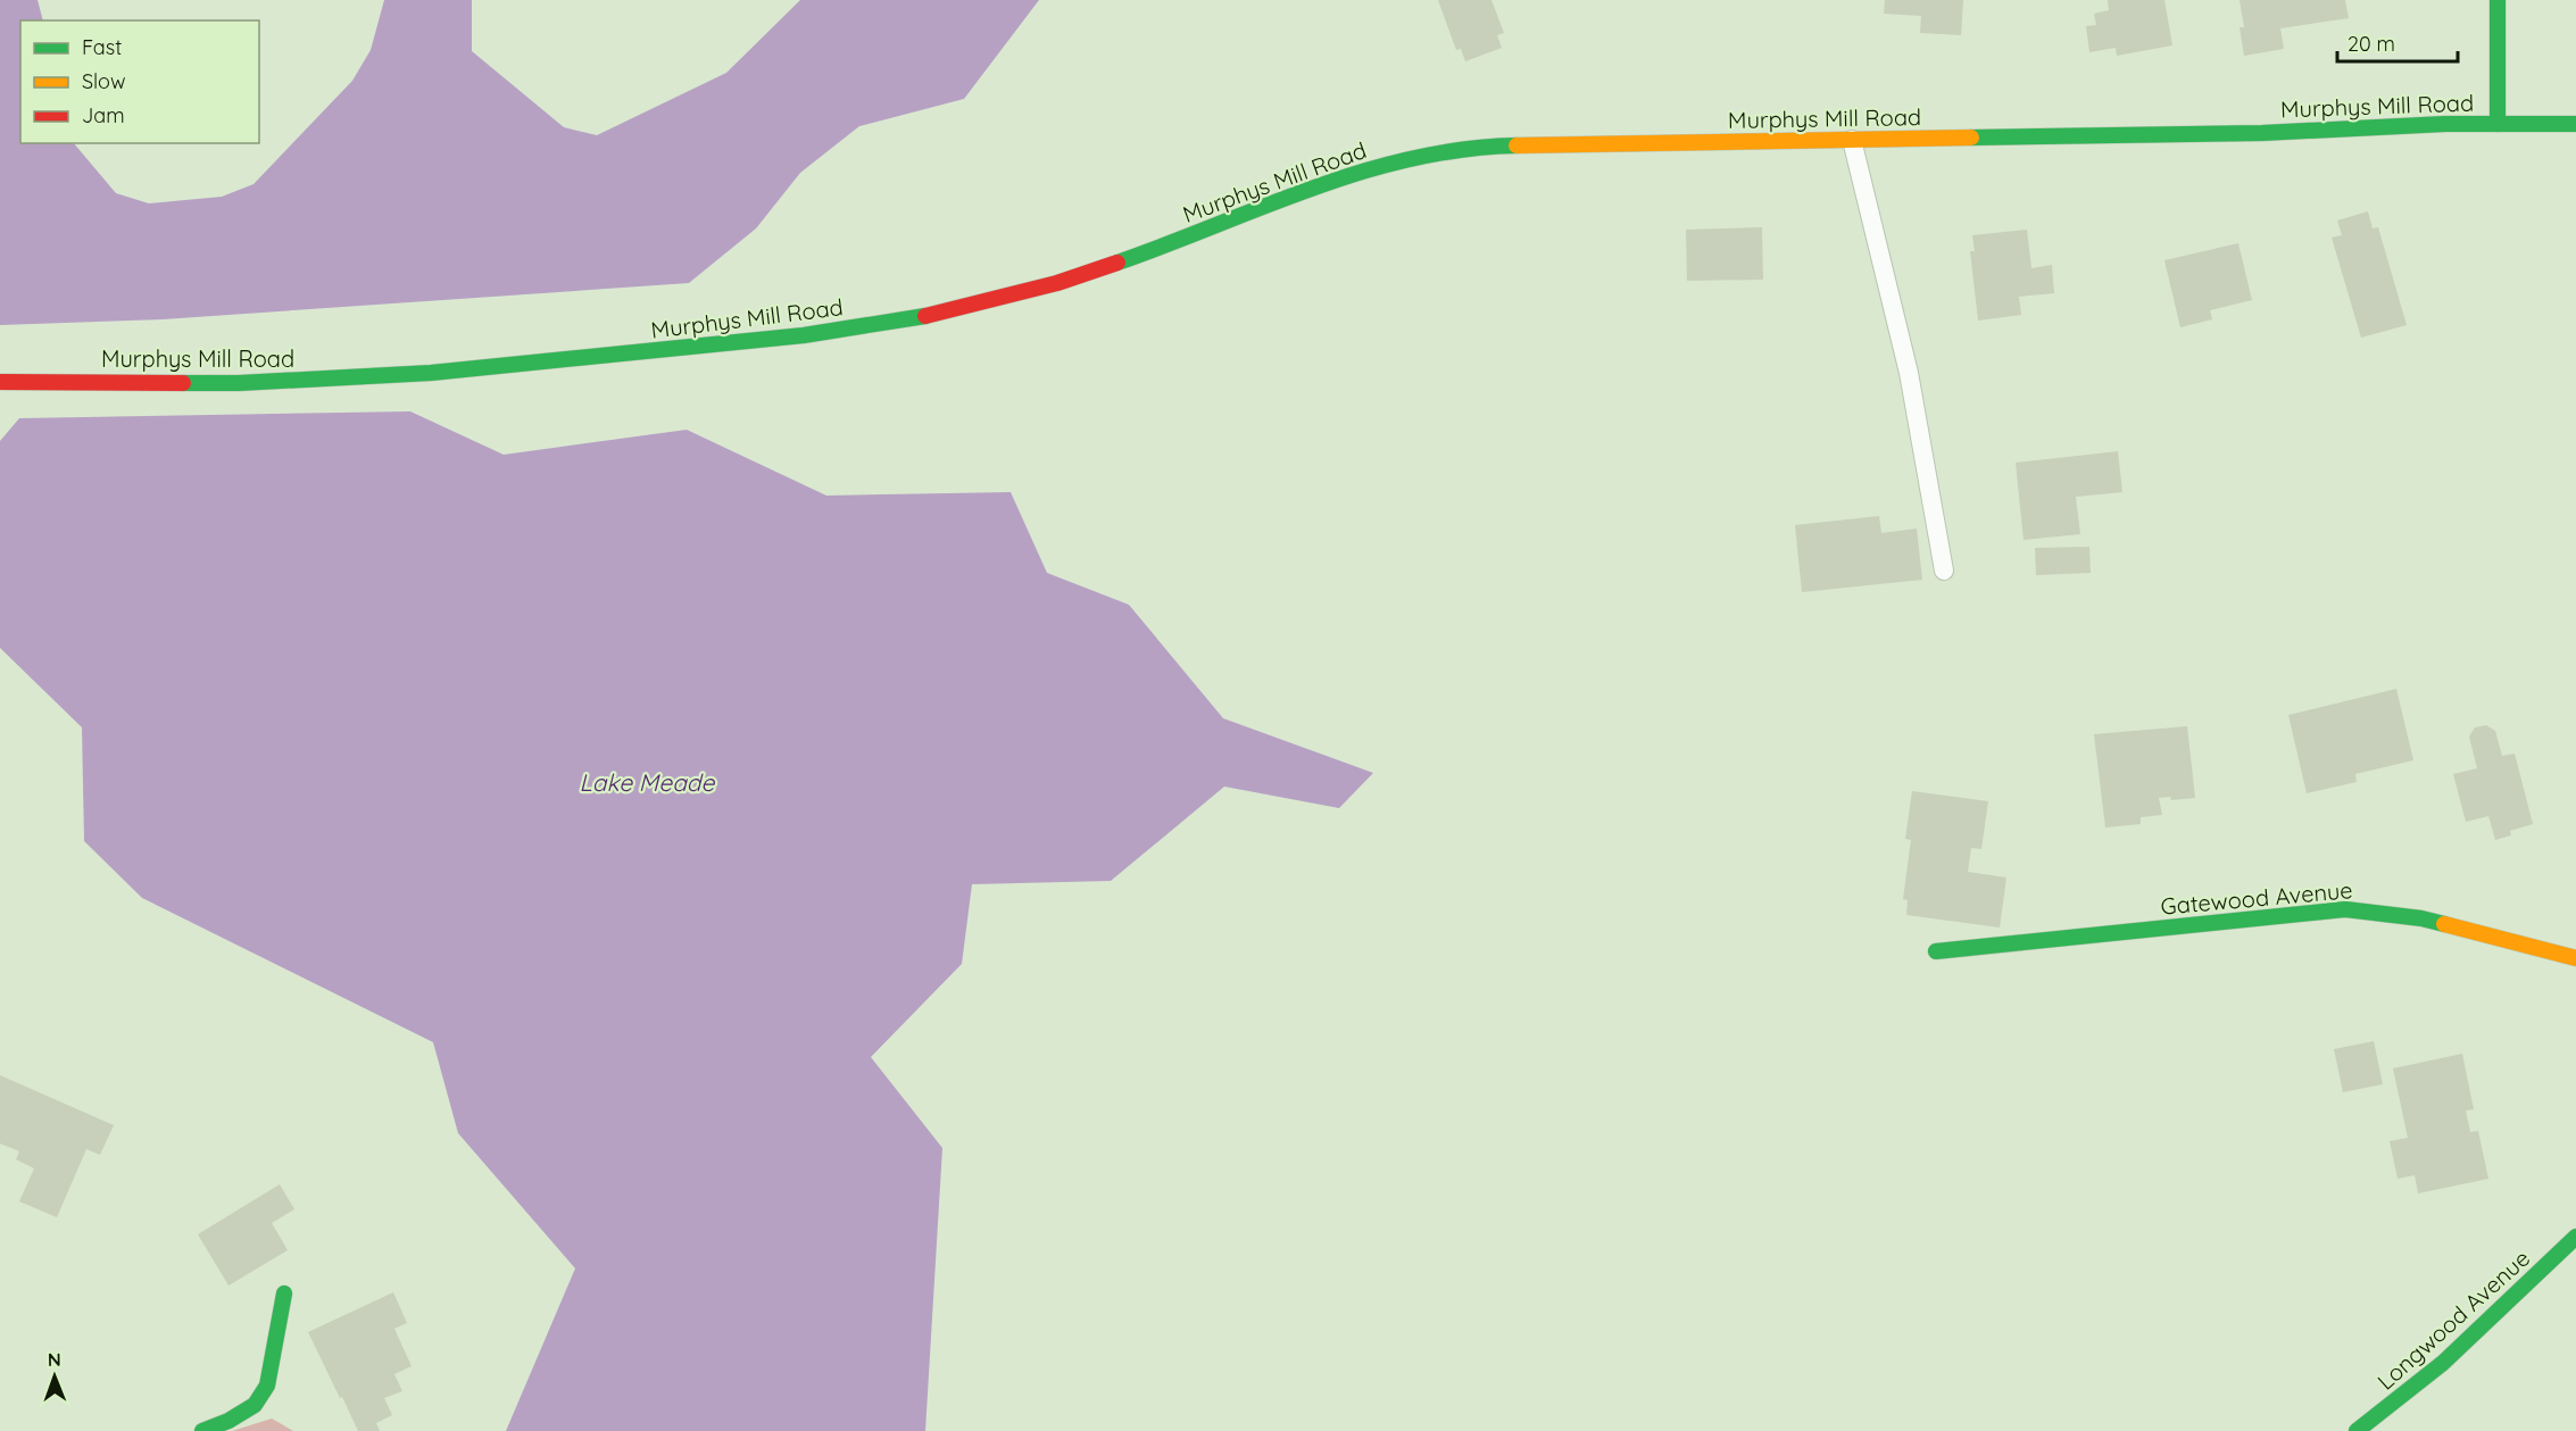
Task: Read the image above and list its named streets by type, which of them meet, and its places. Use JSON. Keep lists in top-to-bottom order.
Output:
{
  "streets": {
    "street": ["Murphys Mill Road", "Gatewood Avenue", "Longwood Avenue"]
  },
  "water": ["Lake Meade"],
  "legend": ["Fast", "Slow", "Jam"],
  "scale_bar": "20 m",
  "north": "top"
}
